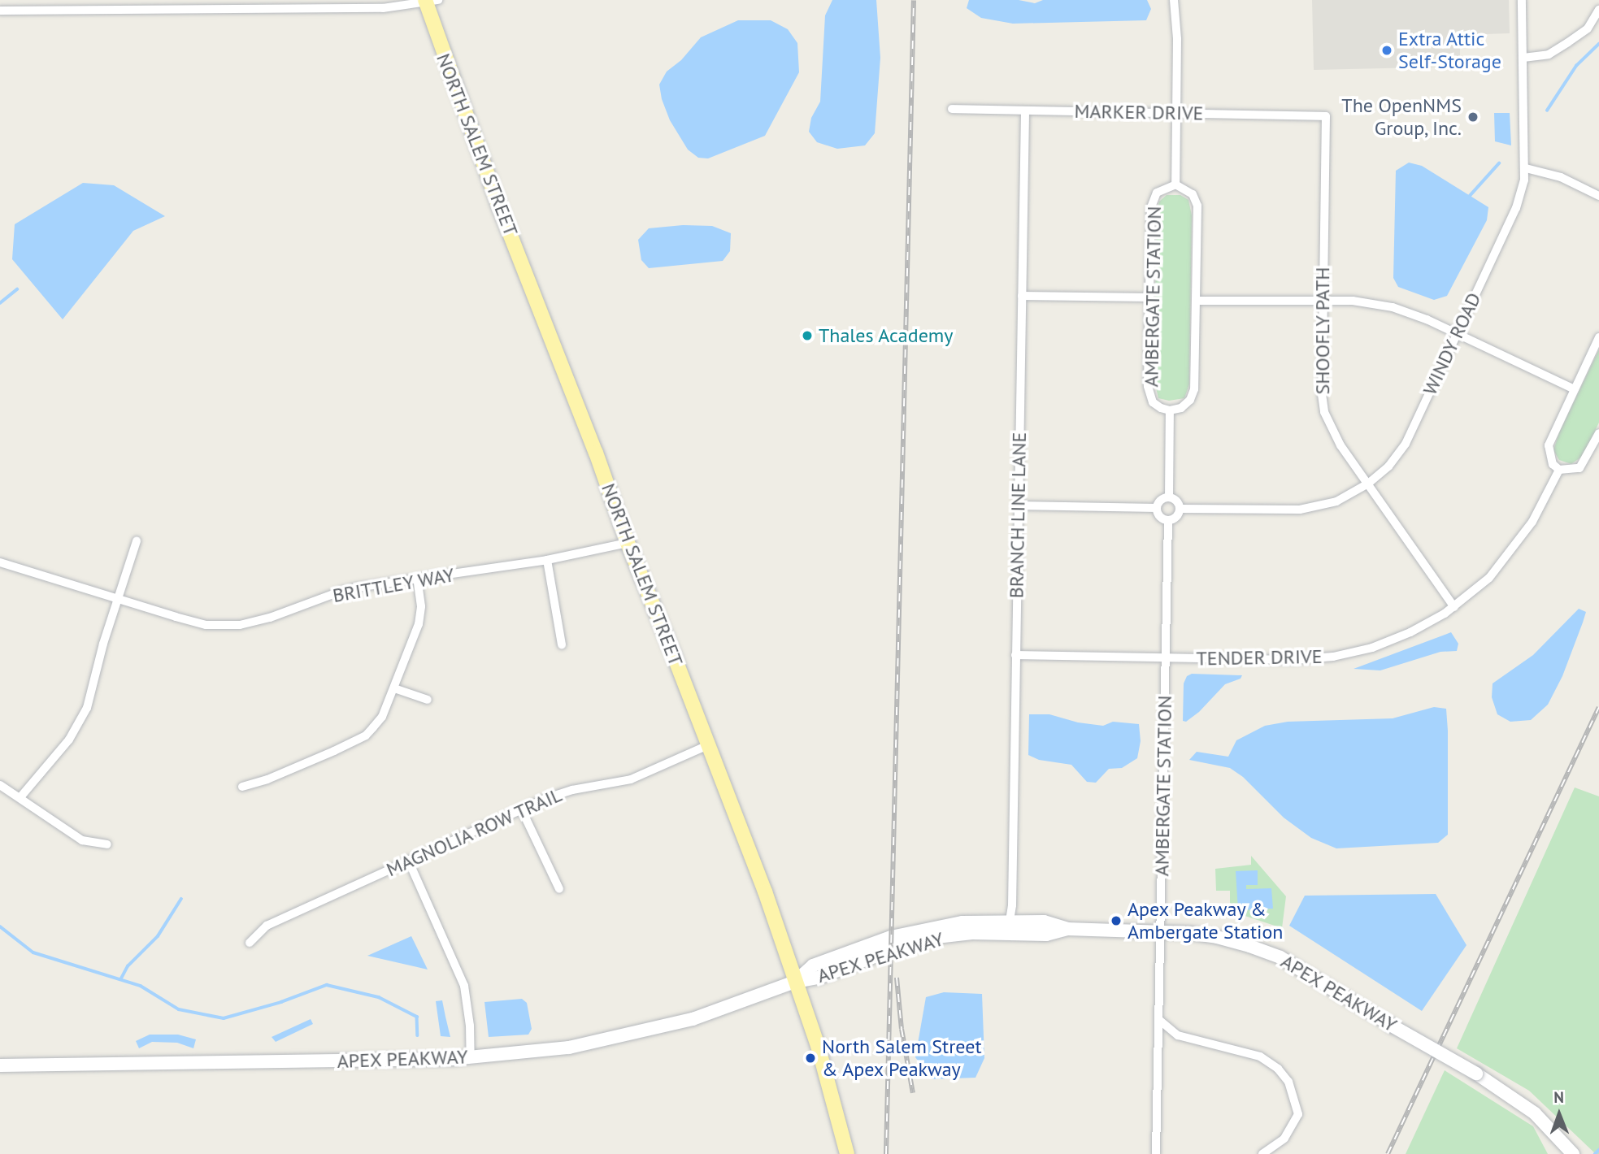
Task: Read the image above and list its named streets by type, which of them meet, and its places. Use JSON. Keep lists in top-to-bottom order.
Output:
{
  "streets": {
    "main road": ["NORTH SALEM STREET", "APEX PEAKWAY"],
    "street": [
      "MARKER DRIVE",
      "AMBERGATE STATION",
      "SHOOFLY PATH",
      "WINDY ROAD",
      "BRANCH LINE LANE",
      "BRITTLEY WAY",
      "TENDER DRIVE",
      "MAGNOLIA ROW TRAIL"
    ]
  },
  "crossings": [
    ["MARKER DRIVE", "AMBERGATE STATION"],
    ["MARKER DRIVE", "SHOOFLY PATH"],
    ["MARKER DRIVE", "BRANCH LINE LANE"],
    ["NORTH SALEM STREET", "BRITTLEY WAY"],
    ["NORTH SALEM STREET", "MAGNOLIA ROW TRAIL"],
    ["NORTH SALEM STREET", "APEX PEAKWAY"],
    ["AMBERGATE STATION", "WINDY ROAD"],
    ["AMBERGATE STATION", "TENDER DRIVE"],
    ["AMBERGATE STATION", "APEX PEAKWAY"],
    ["SHOOFLY PATH", "WINDY ROAD"],
    ["SHOOFLY PATH", "TENDER DRIVE"],
    ["BRANCH LINE LANE", "TENDER DRIVE"],
    ["BRANCH LINE LANE", "APEX PEAKWAY"]
  ],
  "places": [
    "Extra Attic Self-Storage",
    "The OpenNMS Group, Inc.",
    "Thales Academy",
    "Apex Peakway & Ambergate Station",
    "North Salem Street & Apex Peakway"
  ],
  "north": "top"
}
